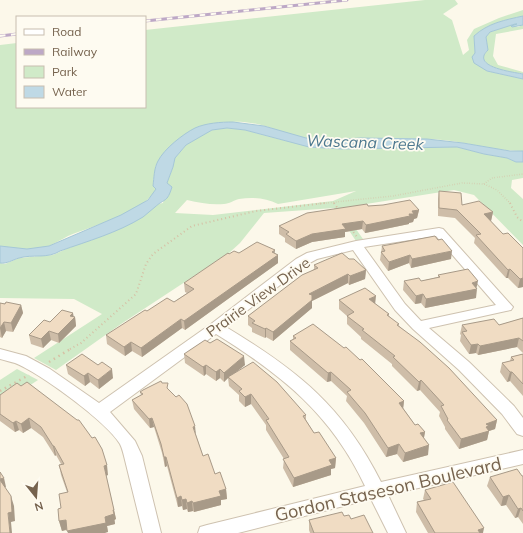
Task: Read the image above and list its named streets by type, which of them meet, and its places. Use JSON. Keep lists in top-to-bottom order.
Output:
{
  "streets": {
    "street": ["Prairie View Drive", "Gordon Staseson Boulevard"]
  },
  "water": ["Wascana Creek"],
  "legend": [
    "Road",
    "Railway",
    "Park",
    "Water"
  ],
  "north": "bottom"
}
